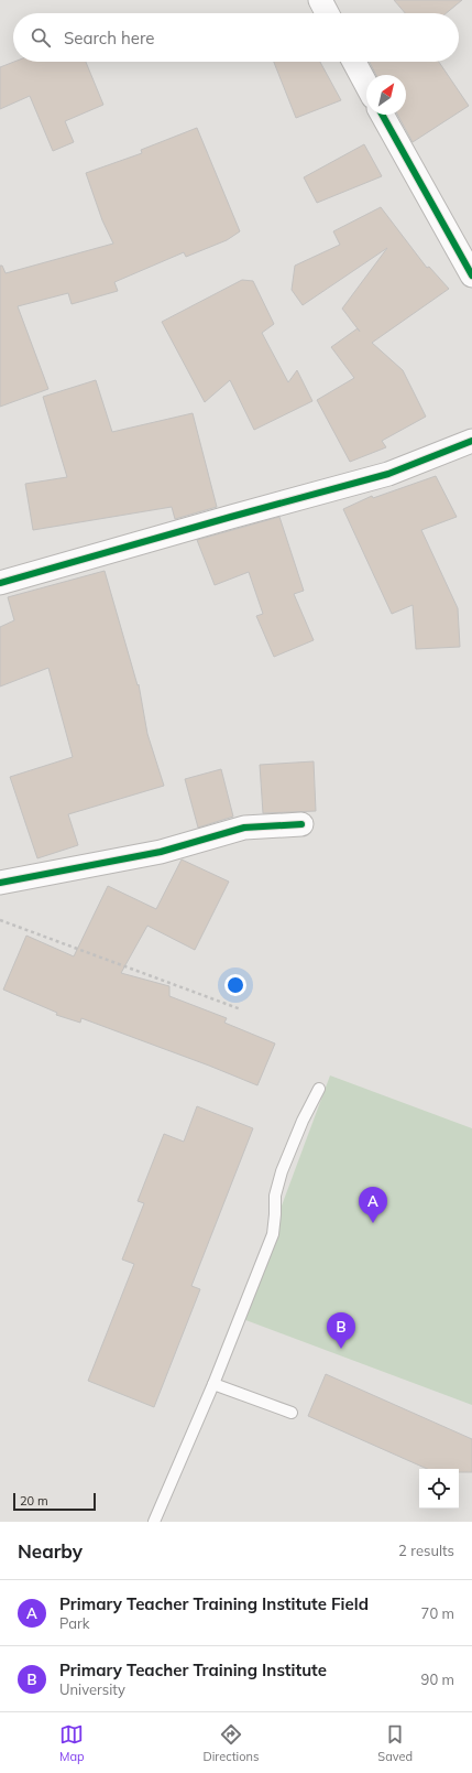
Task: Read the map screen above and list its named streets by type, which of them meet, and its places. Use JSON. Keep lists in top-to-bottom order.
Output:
{
  "scale_bar": "20 m",
  "north": "top right",
  "page": {
    "search": "Search here",
    "pins": ["A", "B"],
    "scale": "20 m",
    "heading": ["Nearby", "2 results"],
    "list": [
      {
        "mark": "A",
        "name": "Primary Teacher Training Institute Field",
        "note": "Park",
        "value": "70 m"
      },
      {
        "mark": "B",
        "name": "Primary Teacher Training Institute",
        "note": "University",
        "value": "90 m"
      }
    ],
    "nav": ["Map", "Directions", "Saved"]
  }
}
